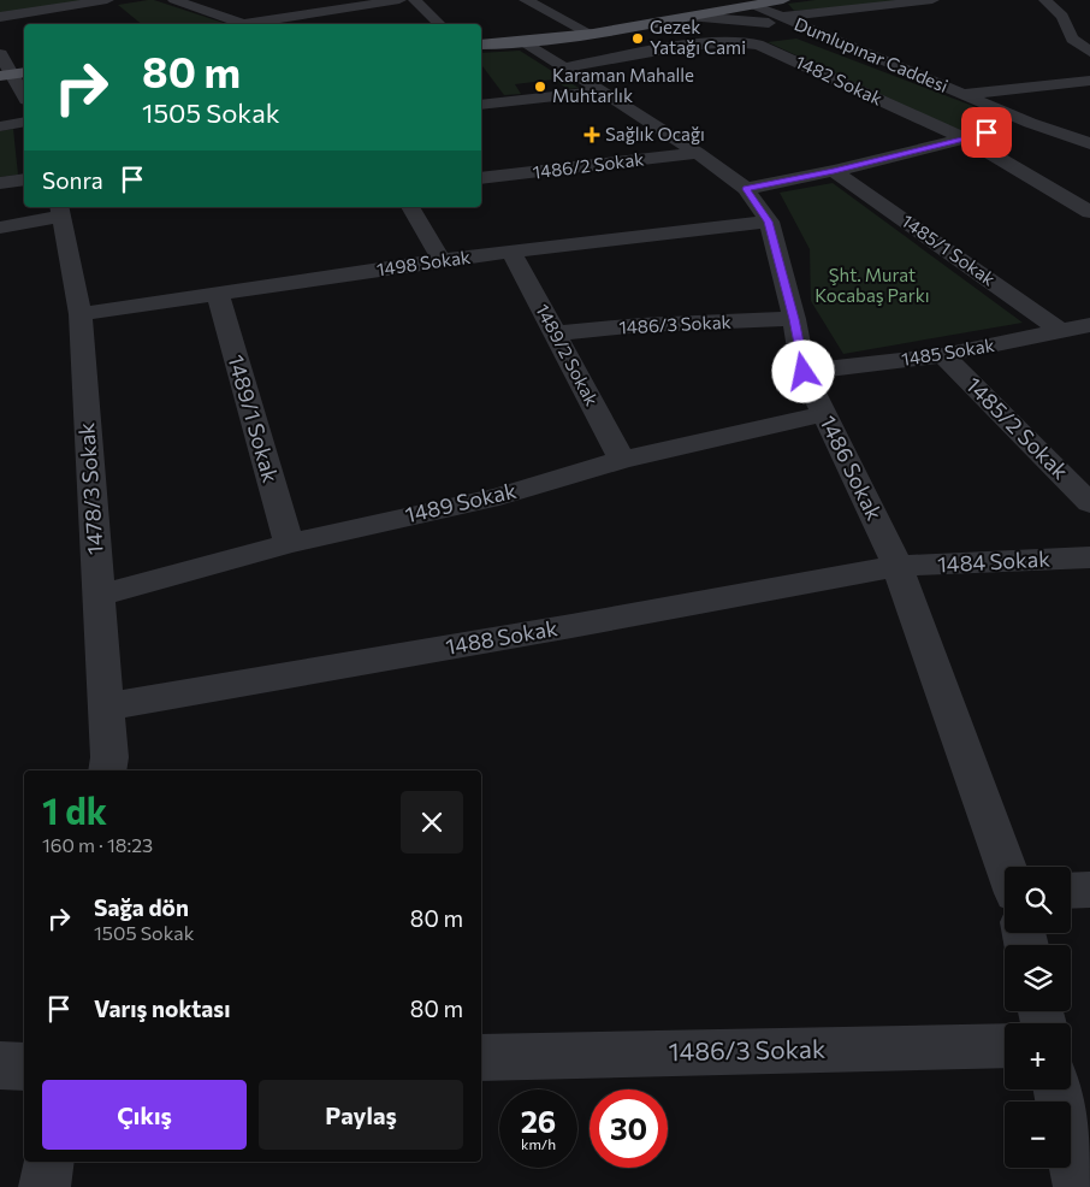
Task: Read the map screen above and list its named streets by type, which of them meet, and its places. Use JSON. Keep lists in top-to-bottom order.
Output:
{
  "streets": {
    "street": [
      "Dumlupınar Caddesi",
      "1482 Sokak",
      "1486/2 Sokak",
      "1485/1 Sokak",
      "1498 Sokak",
      "1486/3 Sokak",
      "1485 Sokak",
      "1489/2 Sokak",
      "1489/1 Sokak",
      "1485/2 Sokak",
      "1486 Sokak",
      "1478/3 Sokak",
      "1489 Sokak",
      "1484 Sokak",
      "1488 Sokak"
    ]
  },
  "crossings": [
    ["1482 Sokak", "1486 Sokak"],
    ["1486/2 Sokak", "1486 Sokak"],
    ["1485/1 Sokak", "1485 Sokak"],
    ["1498 Sokak", "1489/2 Sokak"],
    ["1498 Sokak", "1489/1 Sokak"],
    ["1498 Sokak", "1486 Sokak"],
    ["1498 Sokak", "1478/3 Sokak"],
    ["1486/3 Sokak", "1489/2 Sokak"],
    ["1486/3 Sokak", "1486 Sokak"],
    ["1485 Sokak", "1485/2 Sokak"],
    ["1485 Sokak", "1486 Sokak"],
    ["1489/2 Sokak", "1489 Sokak"],
    ["1489/1 Sokak", "1489 Sokak"],
    ["1486 Sokak", "1489 Sokak"],
    ["1486 Sokak", "1484 Sokak"],
    ["1486 Sokak", "1488 Sokak"],
    ["1478/3 Sokak", "1489 Sokak"],
    ["1478/3 Sokak", "1488 Sokak"],
    ["1484 Sokak", "1488 Sokak"]
  ],
  "parks": ["Şht. Murat Kocabaş Parkı"],
  "places": {
    "other": ["Gezek Yatağı Cami", "Karaman Mahalle Muhtarlık"],
    "health": ["Sağlık Ocağı"]
  },
  "page": {
    "turn": ["80 m", "1505 Sokak"],
    "then": "Sonra",
    "heading": ["1 dk", "160 m · 18:23"],
    "map_buttons": ["+", "−"],
    "list": [
      {
        "name": "Sağa dön",
        "note": "1505 Sokak",
        "value": "80 m"
      },
      {
        "name": "Varış noktası",
        "value": "80 m"
      }
    ],
    "buttons": ["Çıkış", "Paylaş"],
    "speed": "26 km/h",
    "limit": "30"
  }
}
